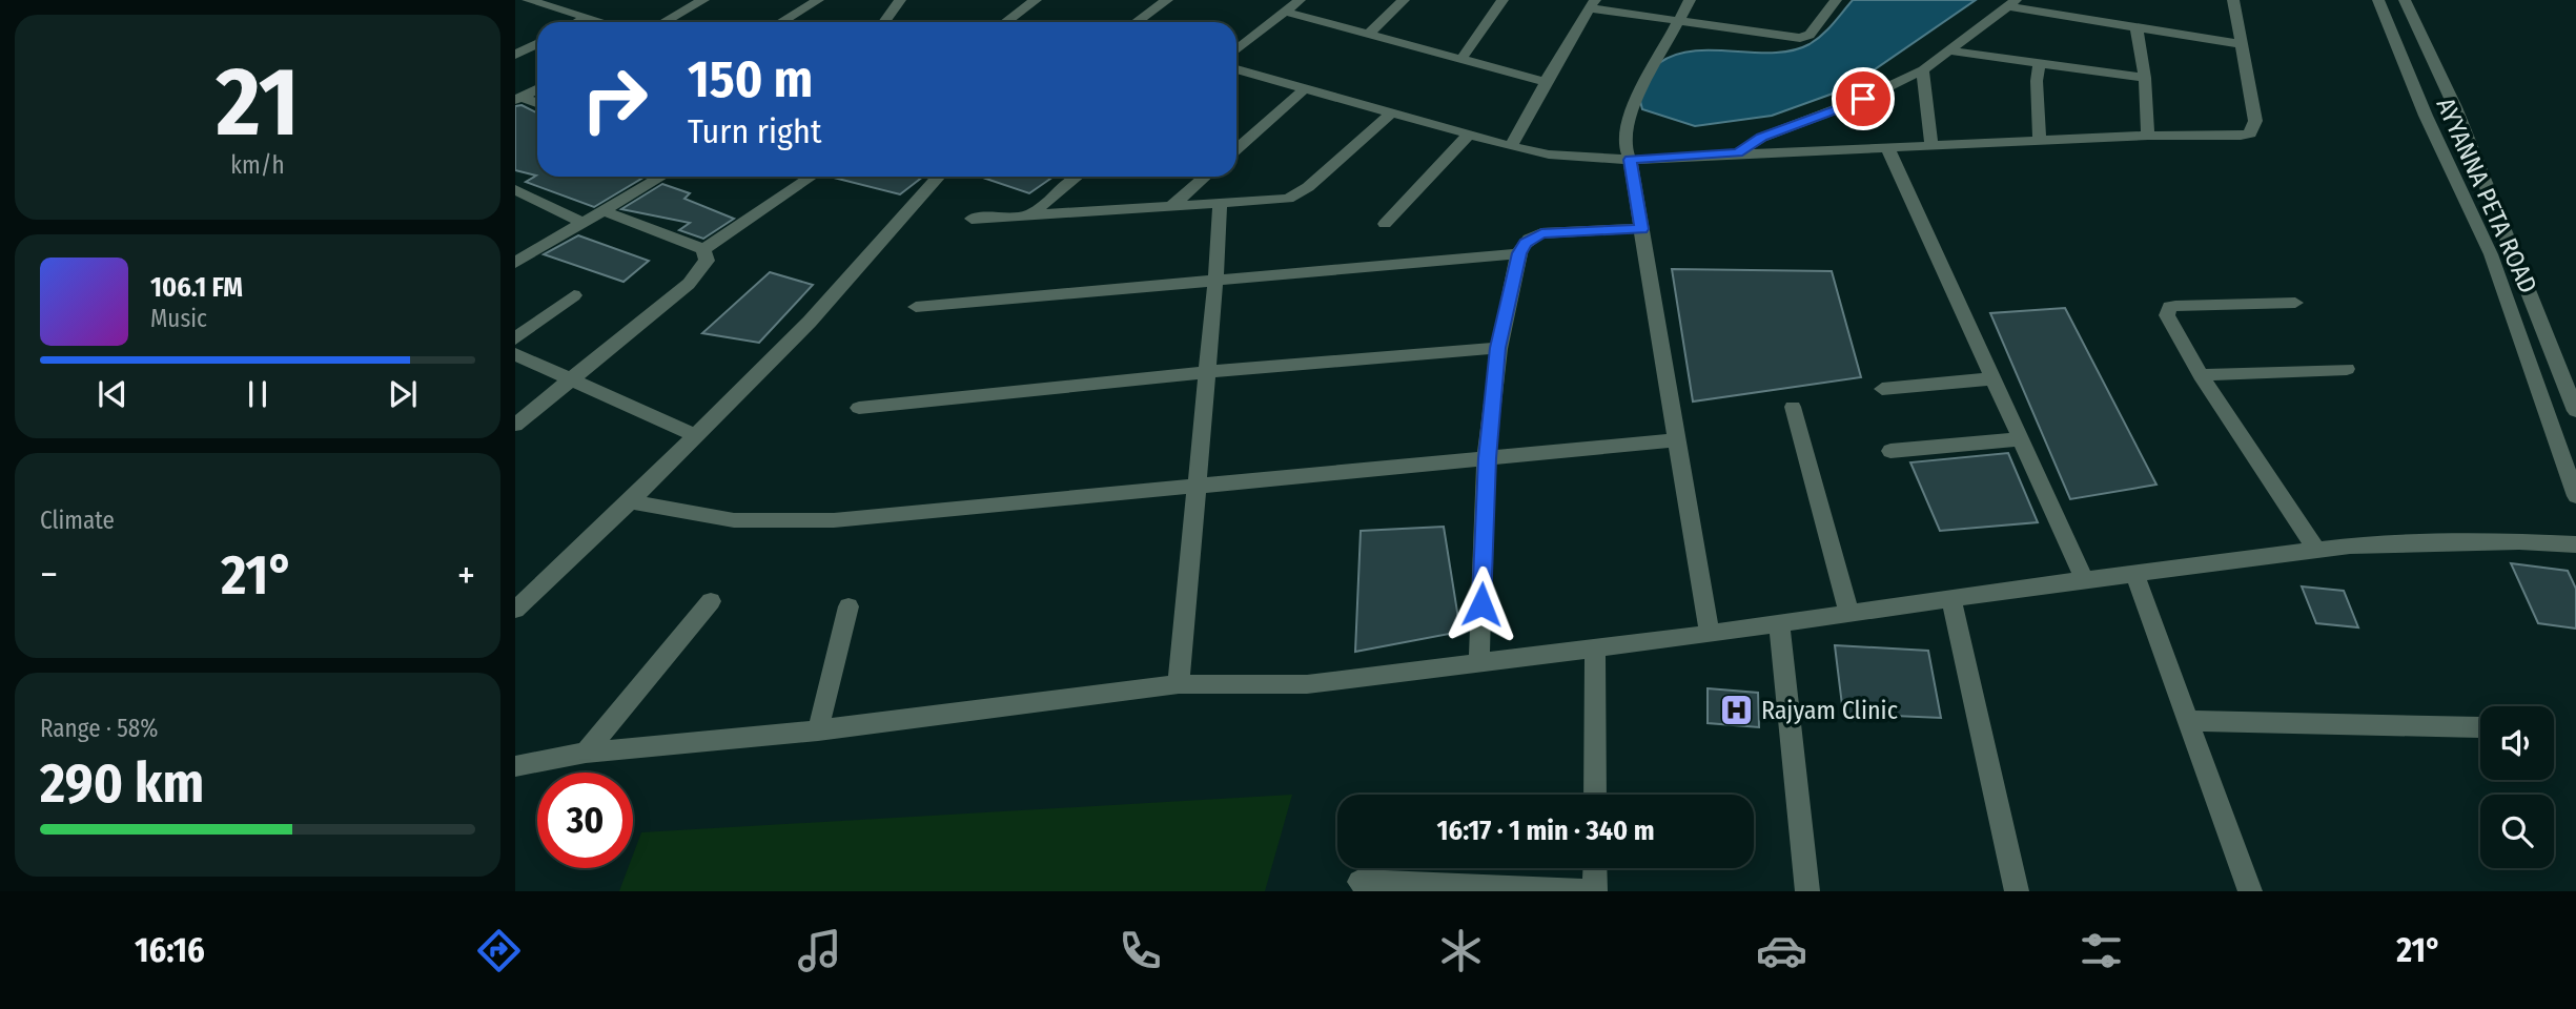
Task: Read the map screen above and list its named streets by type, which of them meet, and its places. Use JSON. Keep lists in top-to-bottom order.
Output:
{
  "streets": {
    "street": ["AYYANNA PETA ROAD"]
  },
  "places": {
    "hospital": ["Rajyam Clinic"]
  },
  "page": {
    "tile": [
      ["21", "km/h"],
      "Climate",
      ["Range · 58%", "290 km"]
    ],
    "turn": ["150 m", "Turn right"],
    "song": ["106.1 FM", "Music"],
    "heat": ["−", "21°", "+"],
    "limit": "30",
    "trip": "16:17 · 1 min · 340 m",
    "tabs": ["16:16", "21°"]
  }
}
